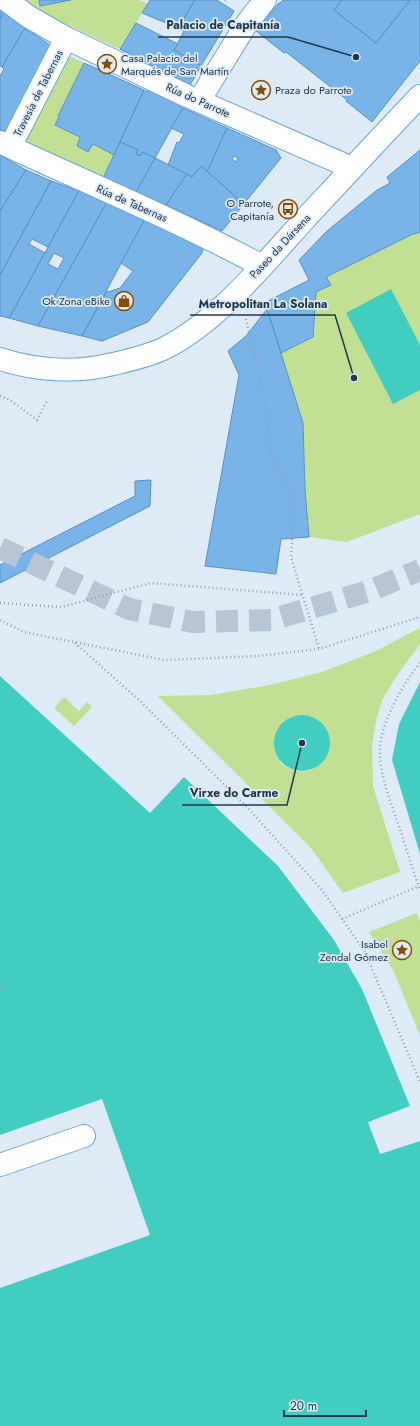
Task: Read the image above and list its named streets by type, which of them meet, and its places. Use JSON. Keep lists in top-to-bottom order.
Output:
{
  "streets": {
    "street": [
      "Travesía de Tabernas",
      "Rúa do Parrote",
      "Rúa de Tabernas",
      "Paseo da Dársena"
    ]
  },
  "crossings": [
    ["Travesía de Tabernas", "Rúa do Parrote"],
    ["Travesía de Tabernas", "Rúa de Tabernas"],
    ["Rúa do Parrote", "Paseo da Dársena"],
    ["Rúa de Tabernas", "Paseo da Dársena"]
  ],
  "places": {
    "other": ["Palacio de Capitanía", "Metropolitan La Solana", "Virxe do Carme"],
    "place": ["Casa Palacio del Marqués de San Martín", "Praza do Parrote", "Isabel Zendal Gómez"],
    "bus stop": ["O Parrote, Capitanía"],
    "shop": ["Ok Zona eBike"]
  },
  "scale_bar": "20 m"
}
